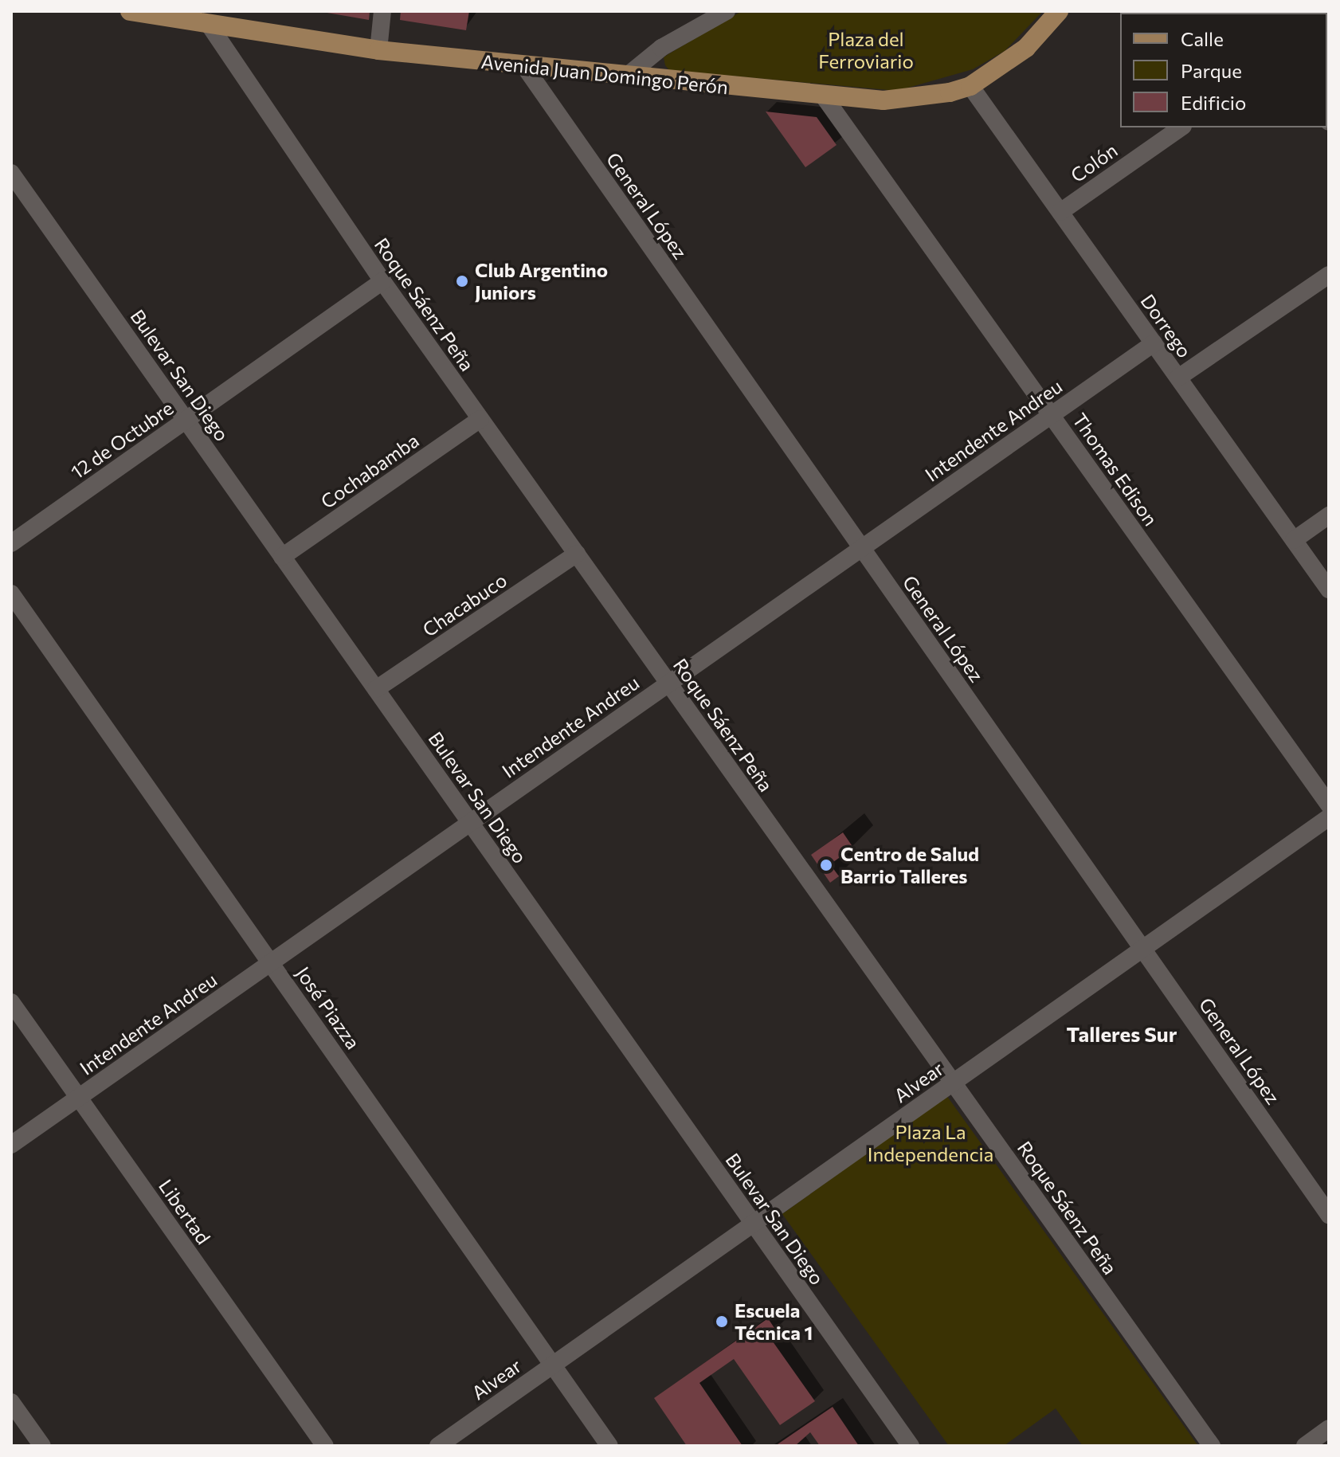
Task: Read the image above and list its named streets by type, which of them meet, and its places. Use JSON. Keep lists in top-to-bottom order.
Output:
{
  "streets": {
    "main road": ["Avenida Juan Domingo Perón"],
    "street": [
      "Colón",
      "General López",
      "Roque Sáenz Peña",
      "Dorrego",
      "Bulevar San Diego",
      "Intendente Andreu",
      "12 de Octubre",
      "Thomas Edison",
      "Cochabamba",
      "Chacabuco",
      "José Piazza",
      "Alvear",
      "Libertad"
    ]
  },
  "crossings": [
    ["Avenida Juan Domingo Perón", "General López"],
    ["Avenida Juan Domingo Perón", "Roque Sáenz Peña"],
    ["Avenida Juan Domingo Perón", "Dorrego"],
    ["Avenida Juan Domingo Perón", "Thomas Edison"],
    ["Colón", "Dorrego"],
    ["General López", "Intendente Andreu"],
    ["General López", "Alvear"],
    ["Roque Sáenz Peña", "Intendente Andreu"],
    ["Roque Sáenz Peña", "12 de Octubre"],
    ["Roque Sáenz Peña", "Cochabamba"],
    ["Roque Sáenz Peña", "Chacabuco"],
    ["Roque Sáenz Peña", "Alvear"],
    ["Dorrego", "Intendente Andreu"],
    ["Bulevar San Diego", "Intendente Andreu"],
    ["Bulevar San Diego", "12 de Octubre"],
    ["Bulevar San Diego", "Cochabamba"],
    ["Bulevar San Diego", "Chacabuco"],
    ["Bulevar San Diego", "Alvear"],
    ["Intendente Andreu", "Thomas Edison"],
    ["Intendente Andreu", "José Piazza"],
    ["Intendente Andreu", "Libertad"],
    ["José Piazza", "Alvear"]
  ],
  "districts": ["Talleres Sur"],
  "parks": ["Plaza del Ferroviario", "Plaza La Independencia"],
  "places": ["Club Argentino Juniors", "Centro de Salud Barrio Talleres", "Escuela Técnica 1"],
  "legend": ["Calle", "Parque", "Edificio"]
}
